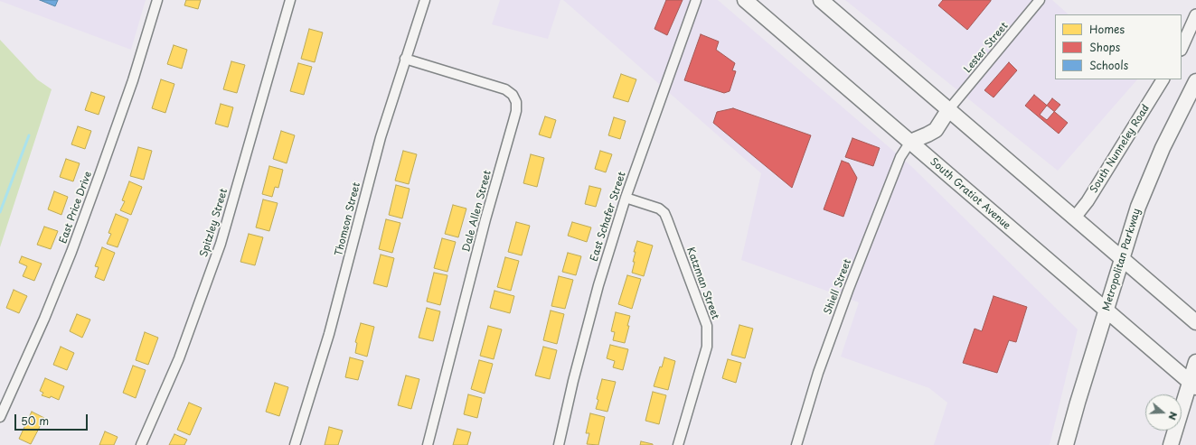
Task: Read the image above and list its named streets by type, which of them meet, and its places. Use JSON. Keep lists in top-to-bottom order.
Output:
{
  "streets": {
    "main road": ["South Gratiot Avenue", "Metropolitan Parkway"],
    "street": [
      "Lester Street",
      "South Nunneley Road",
      "East Price Drive",
      "Dale Allen Street",
      "East Schafer Street",
      "Thomson Street",
      "Spitzley Street",
      "Katzman Street",
      "Shiell Street"
    ]
  },
  "crossings": [
    ["South Gratiot Avenue", "Metropolitan Parkway"],
    ["South Gratiot Avenue", "Shiell Street"],
    ["Dale Allen Street", "Thomson Street"],
    ["East Schafer Street", "Katzman Street"]
  ],
  "legend": ["Homes", "Shops", "Schools"],
  "scale_bar": "50 m",
  "north": "right"
}
